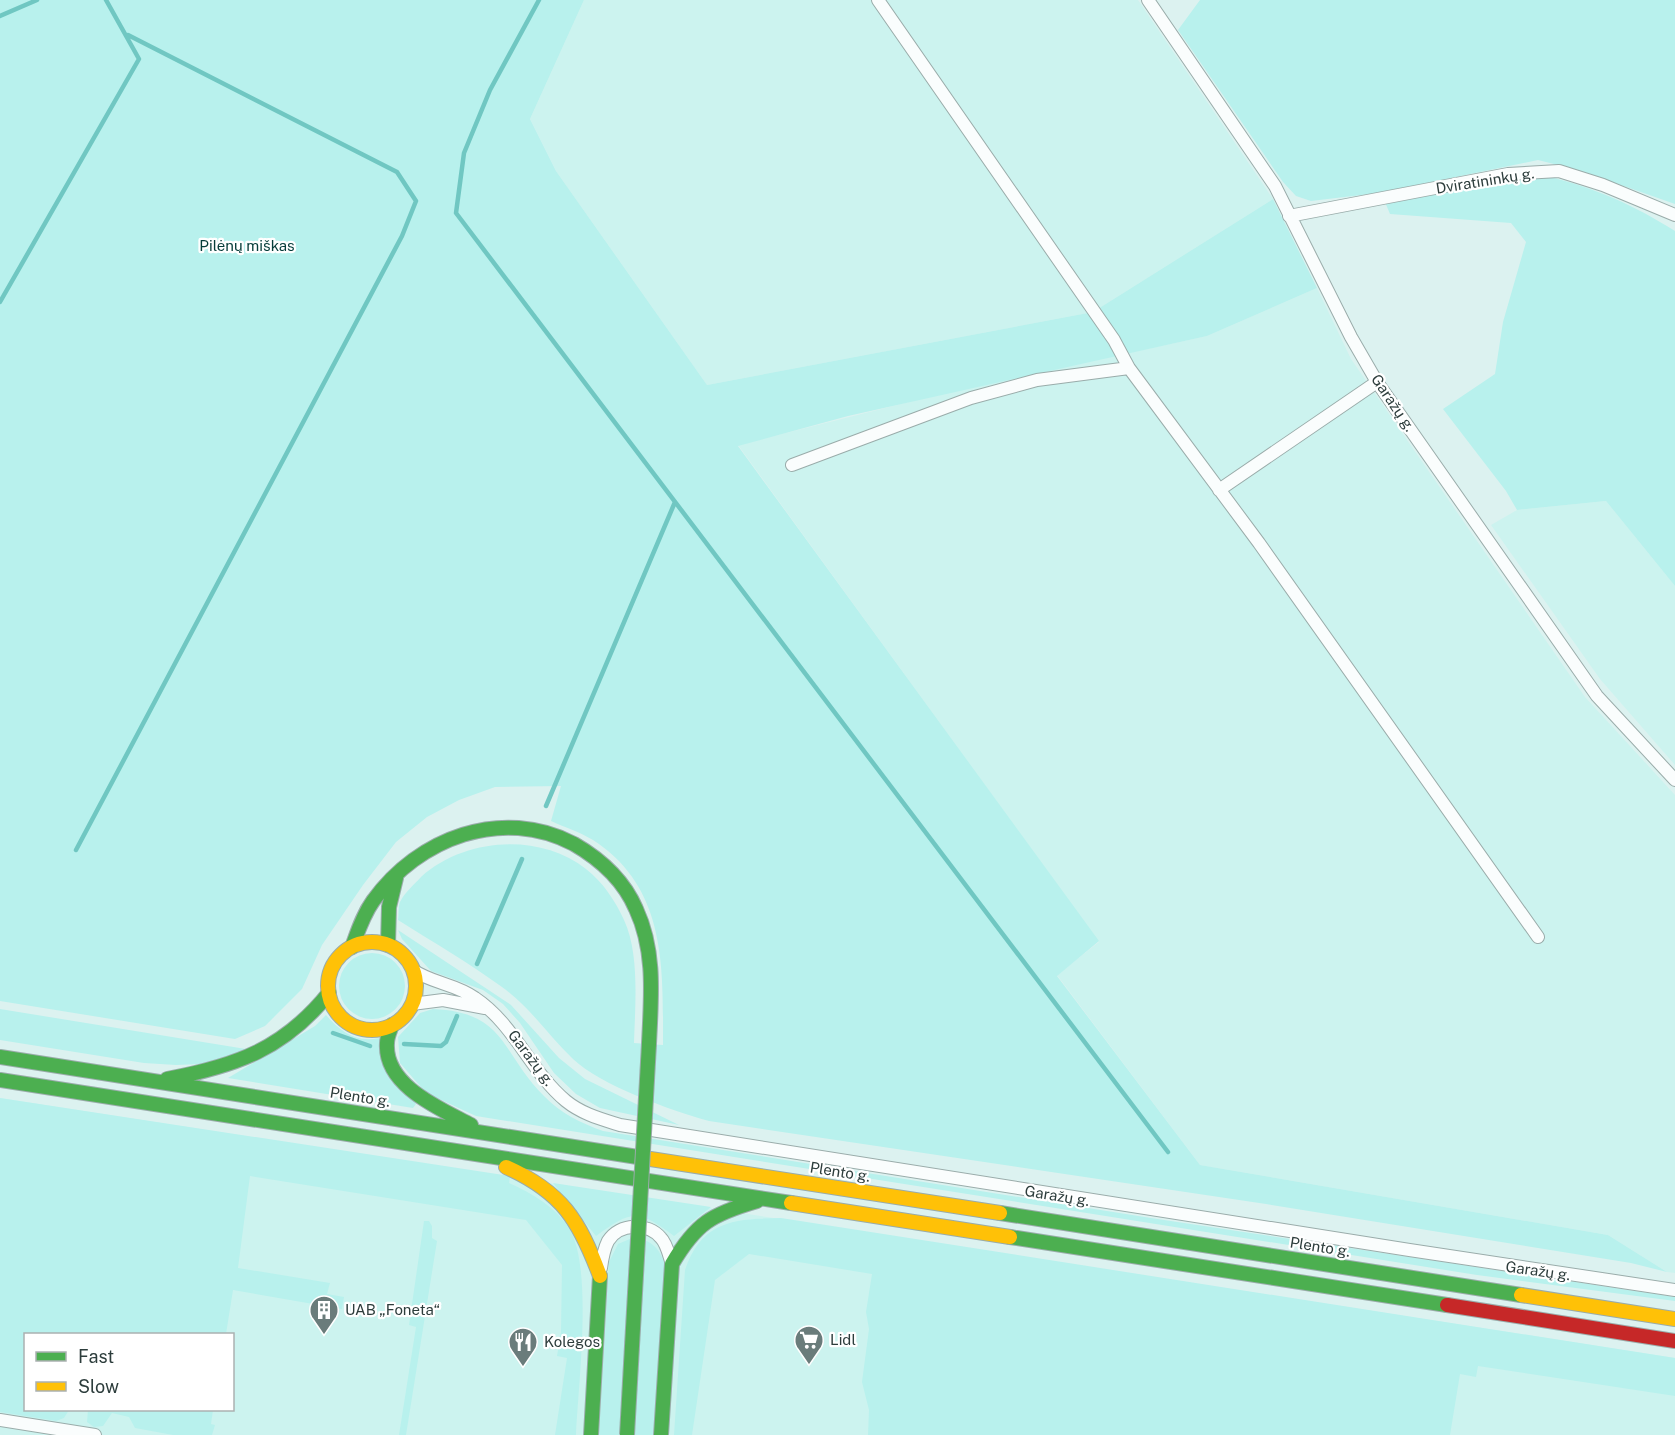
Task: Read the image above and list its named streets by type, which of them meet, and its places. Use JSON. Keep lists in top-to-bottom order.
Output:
{
  "streets": {
    "main road": ["Plento g."],
    "street": ["Dviratininkų g.", "Garažų g."]
  },
  "crossings": [
    ["Dviratininkų g.", "Garažų g."]
  ],
  "parks": ["Pilėnų miškas"],
  "places": {
    "building": ["UAB „Foneta“"],
    "supermarket": ["Lidl"],
    "restaurant": ["Kolegos"]
  },
  "legend": ["Fast", "Slow"]
}
